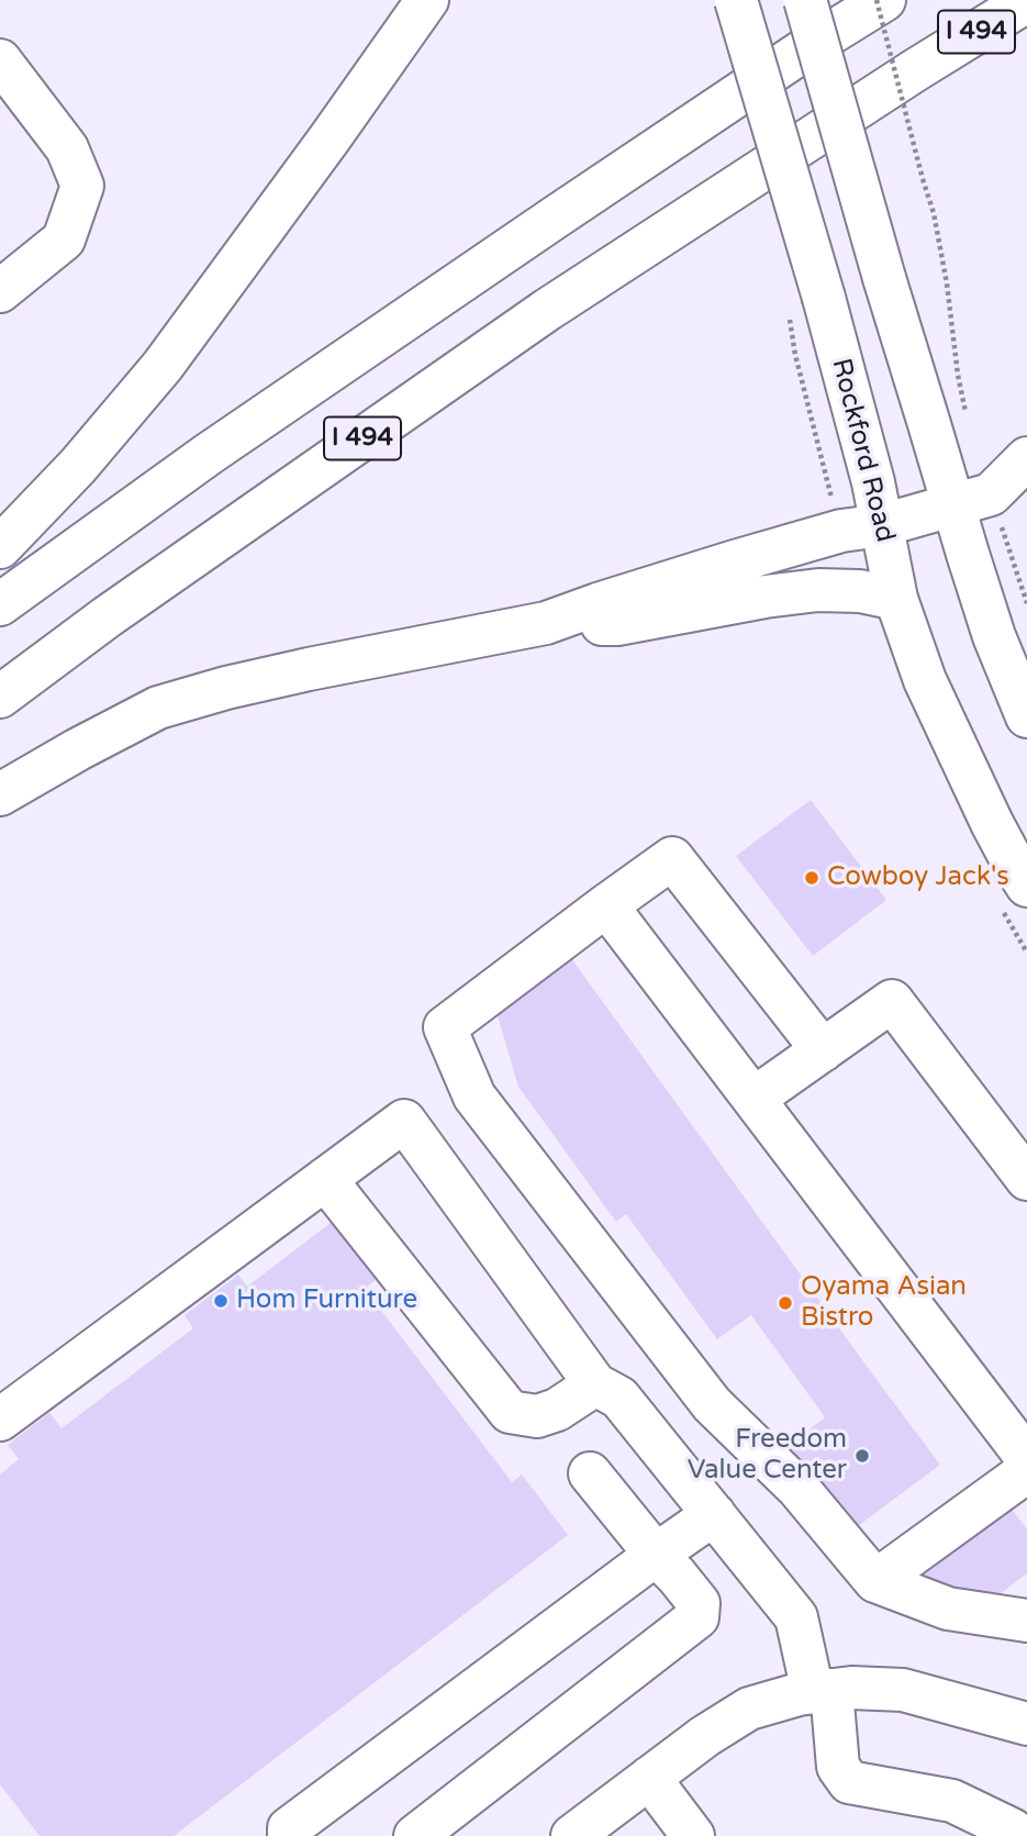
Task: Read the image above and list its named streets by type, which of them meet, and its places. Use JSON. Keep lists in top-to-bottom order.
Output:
{
  "streets": {
    "main road": ["I 494", "Rockford Road"]
  },
  "places": [
    "Cowboy Jack's",
    "Hom Furniture",
    "Oyama Asian Bistro",
    "Freedom Value Center"
  ]
}
